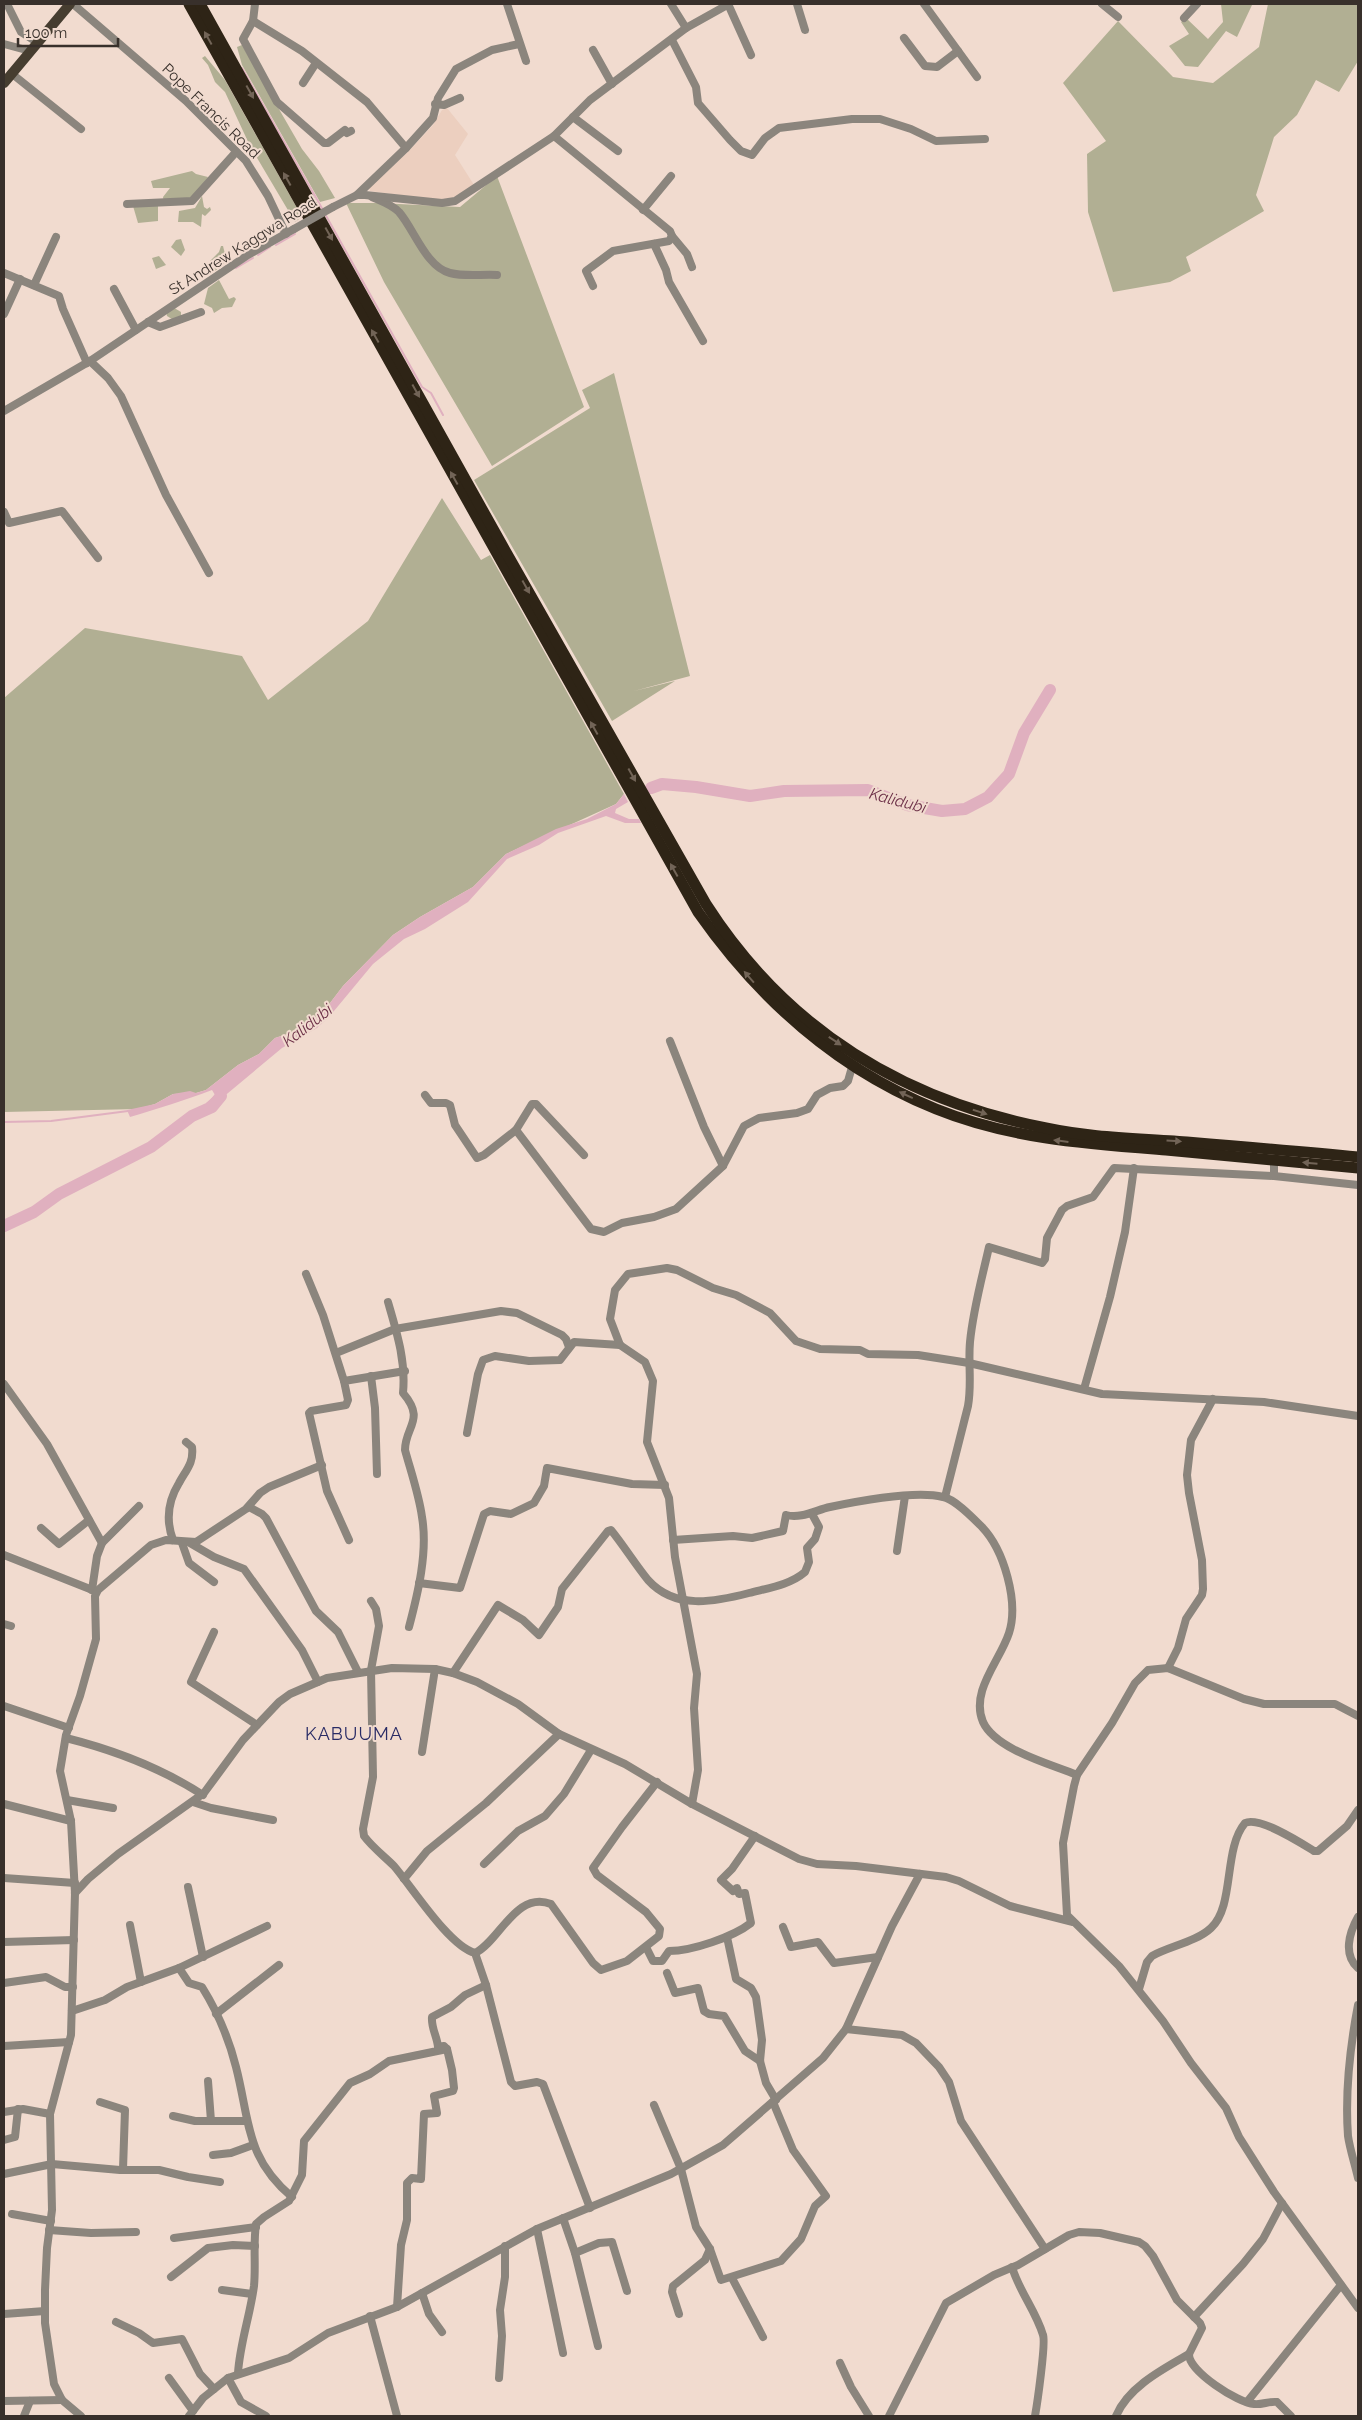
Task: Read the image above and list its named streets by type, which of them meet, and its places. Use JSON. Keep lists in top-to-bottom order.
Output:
{
  "streets": {
    "street": ["Pope Francis Road", "St Andrew Kaggwa Road"]
  },
  "crossings": [
    ["Pope Francis Road", "St Andrew Kaggwa Road"]
  ],
  "districts": ["KABUUMA"],
  "water": ["Kalidubi"],
  "scale_bar": "100 m"
}
